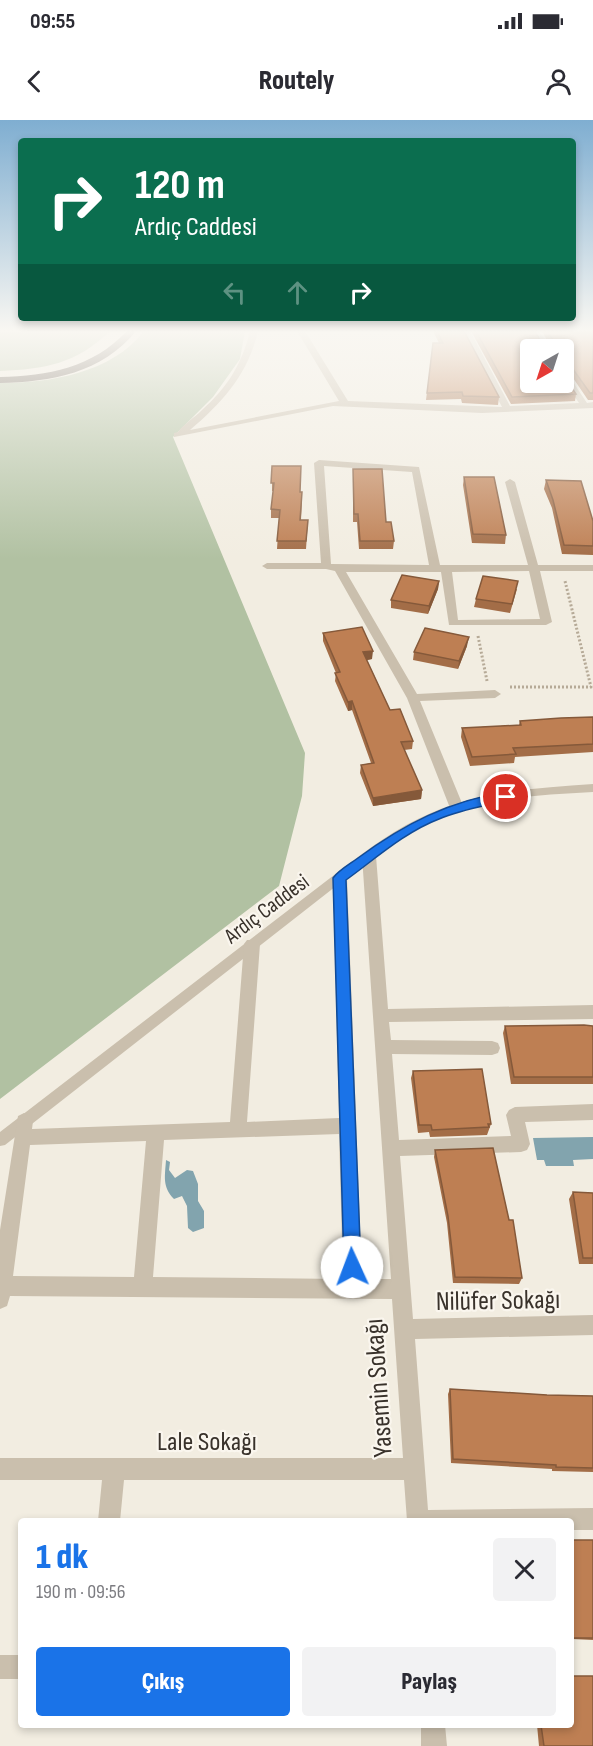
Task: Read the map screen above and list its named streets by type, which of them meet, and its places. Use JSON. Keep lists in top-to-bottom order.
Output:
{
  "streets": {
    "street": ["Nilüfer Sokağı", "Yasemin Sokağı", "Lale Sokağı"],
    "lane": ["Ardıç Caddesi"]
  },
  "crossings": [
    ["Ardıç Caddesi", "Yasemin Sokağı"],
    ["Nilüfer Sokağı", "Yasemin Sokağı"],
    ["Yasemin Sokağı", "Lale Sokağı"]
  ],
  "north": "bottom left",
  "page": {
    "status": "09:55",
    "header": "Routely",
    "turn": ["120 m", "Ardıç Caddesi"],
    "heading": ["1 dk", "190 m · 09:56"],
    "buttons": ["Çıkış", "Paylaş"]
  }
}
